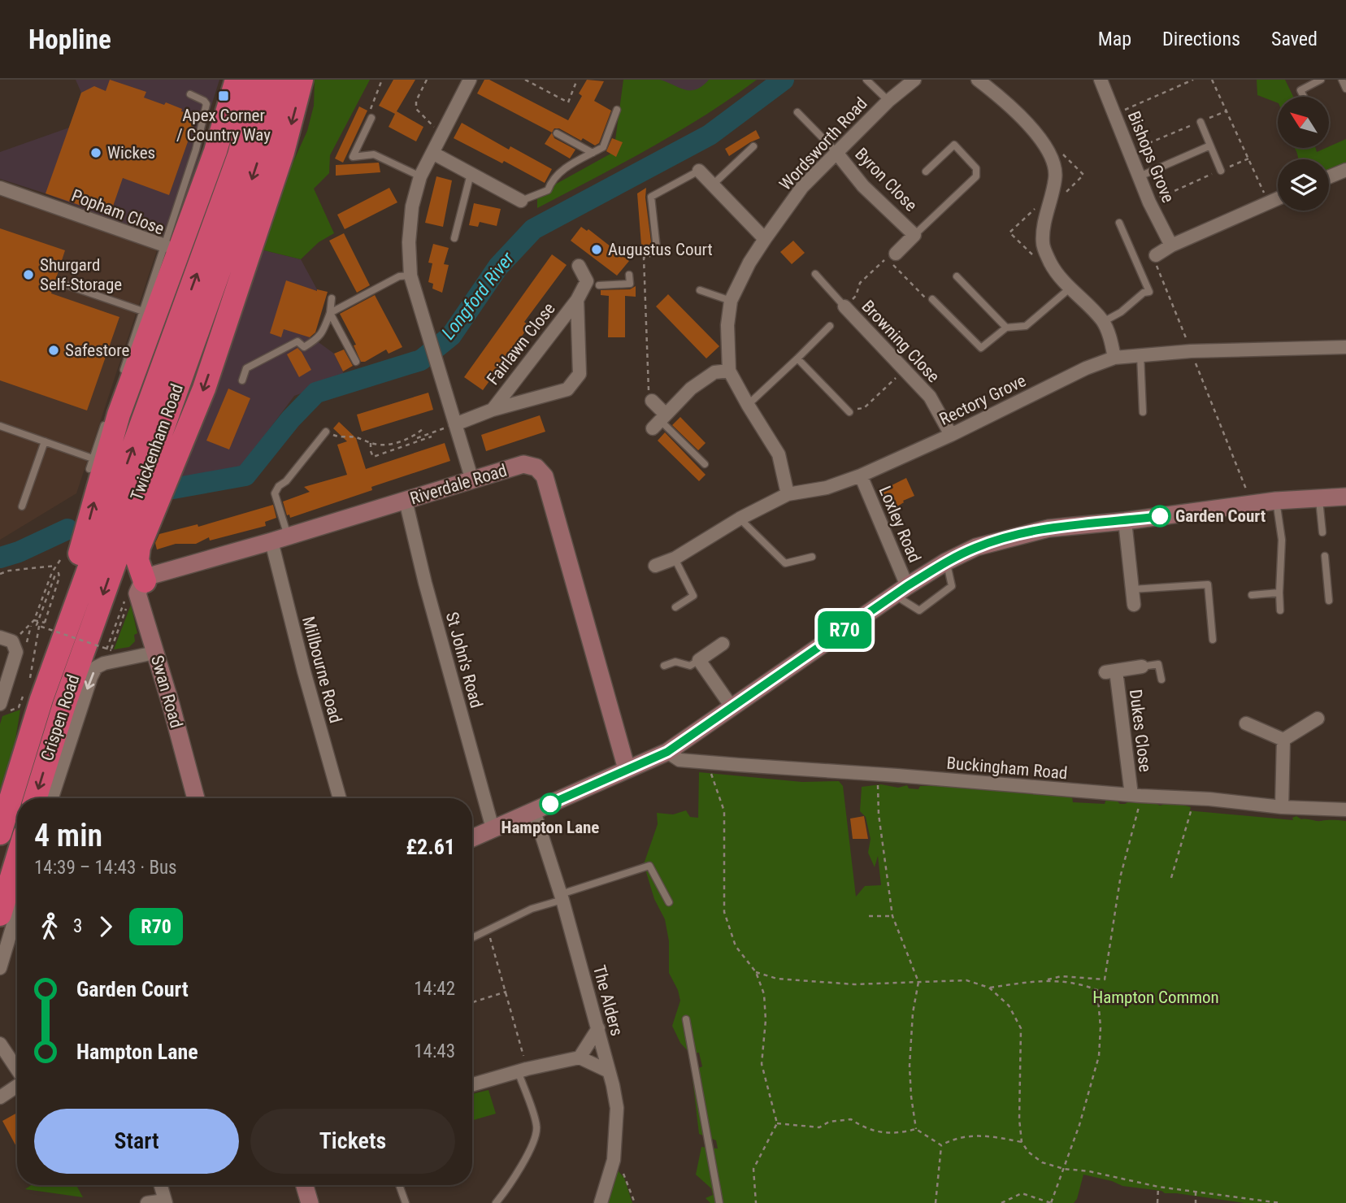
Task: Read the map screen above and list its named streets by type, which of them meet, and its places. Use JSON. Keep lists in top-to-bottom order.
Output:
{
  "streets": {
    "highway": ["Twickenham Road"],
    "street": [
      "Wordsworth Road",
      "Bishops Grove",
      "Byron Close",
      "Popham Close",
      "Browning Close",
      "Fairlawn Close",
      "Rectory Grove",
      "Riverdale Road",
      "Loxley Road",
      "St John's Road",
      "Millbourne Road",
      "Swan Road",
      "Crispen Road",
      "Dukes Close",
      "Buckingham Road",
      "The Alders"
    ]
  },
  "crossings": [
    ["Wordsworth Road", "Byron Close"],
    ["Wordsworth Road", "Rectory Grove"],
    ["Byron Close", "Browning Close"],
    ["Browning Close", "Rectory Grove"],
    ["Rectory Grove", "Loxley Road"],
    ["Riverdale Road", "St John's Road"],
    ["Riverdale Road", "Millbourne Road"],
    ["Riverdale Road", "Swan Road"],
    ["Swan Road", "Crispen Road"],
    ["Dukes Close", "Buckingham Road"]
  ],
  "one_way": ["Crispen Road"],
  "water": ["Longford River"],
  "parks": ["Hampton Common"],
  "places": {
    "transit": ["Apex Corner / Country Way"],
    "other": [
      "Wickes",
      "Augustus Court",
      "Shurgard Self-Storage",
      "Safestore",
      "Garden Court",
      "Hampton Lane"
    ]
  },
  "lines": ["bus line R70"],
  "north": "top left",
  "page": {
    "header": "Hopline",
    "nav": ["Map", "Directions", "Saved"],
    "on_map": "R70",
    "heading": ["4 min", "14:39 – 14:43 · Bus", "£2.61"],
    "legs": ["3", "R70"],
    "list": [
      {
        "name": "Garden Court",
        "value": "14:42"
      },
      {
        "name": "Hampton Lane",
        "value": "14:43"
      }
    ],
    "buttons": ["Start", "Tickets"]
  }
}
